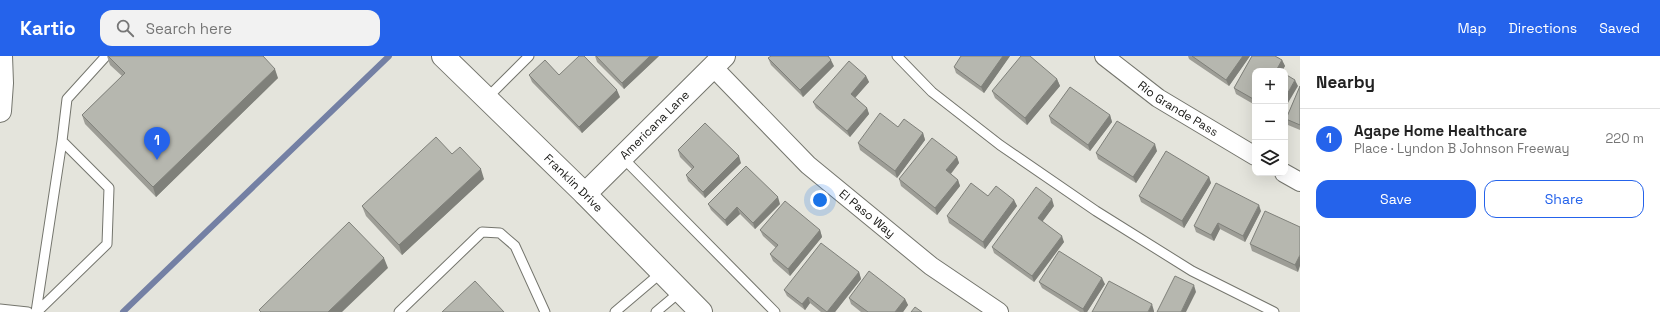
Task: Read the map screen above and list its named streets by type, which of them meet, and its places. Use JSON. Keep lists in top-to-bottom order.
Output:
{
  "streets": {
    "street": [
      "Rio Grande Pass",
      "Americana Lane",
      "Franklin Drive",
      "El Paso Way"
    ]
  },
  "crossings": [
    ["Americana Lane", "Franklin Drive"],
    ["Americana Lane", "El Paso Way"]
  ],
  "page": {
    "header": "Kartio",
    "search": "Search here",
    "nav": ["Map", "Directions", "Saved"],
    "heading": "Nearby",
    "map_buttons": ["+", "−"],
    "list": [
      {
        "mark": "1",
        "name": "Agape Home Healthcare",
        "note": "Place · Lyndon B Johnson Freeway",
        "value": "220 m"
      }
    ],
    "pins": "1",
    "buttons": ["Save", "Share"]
  }
}
